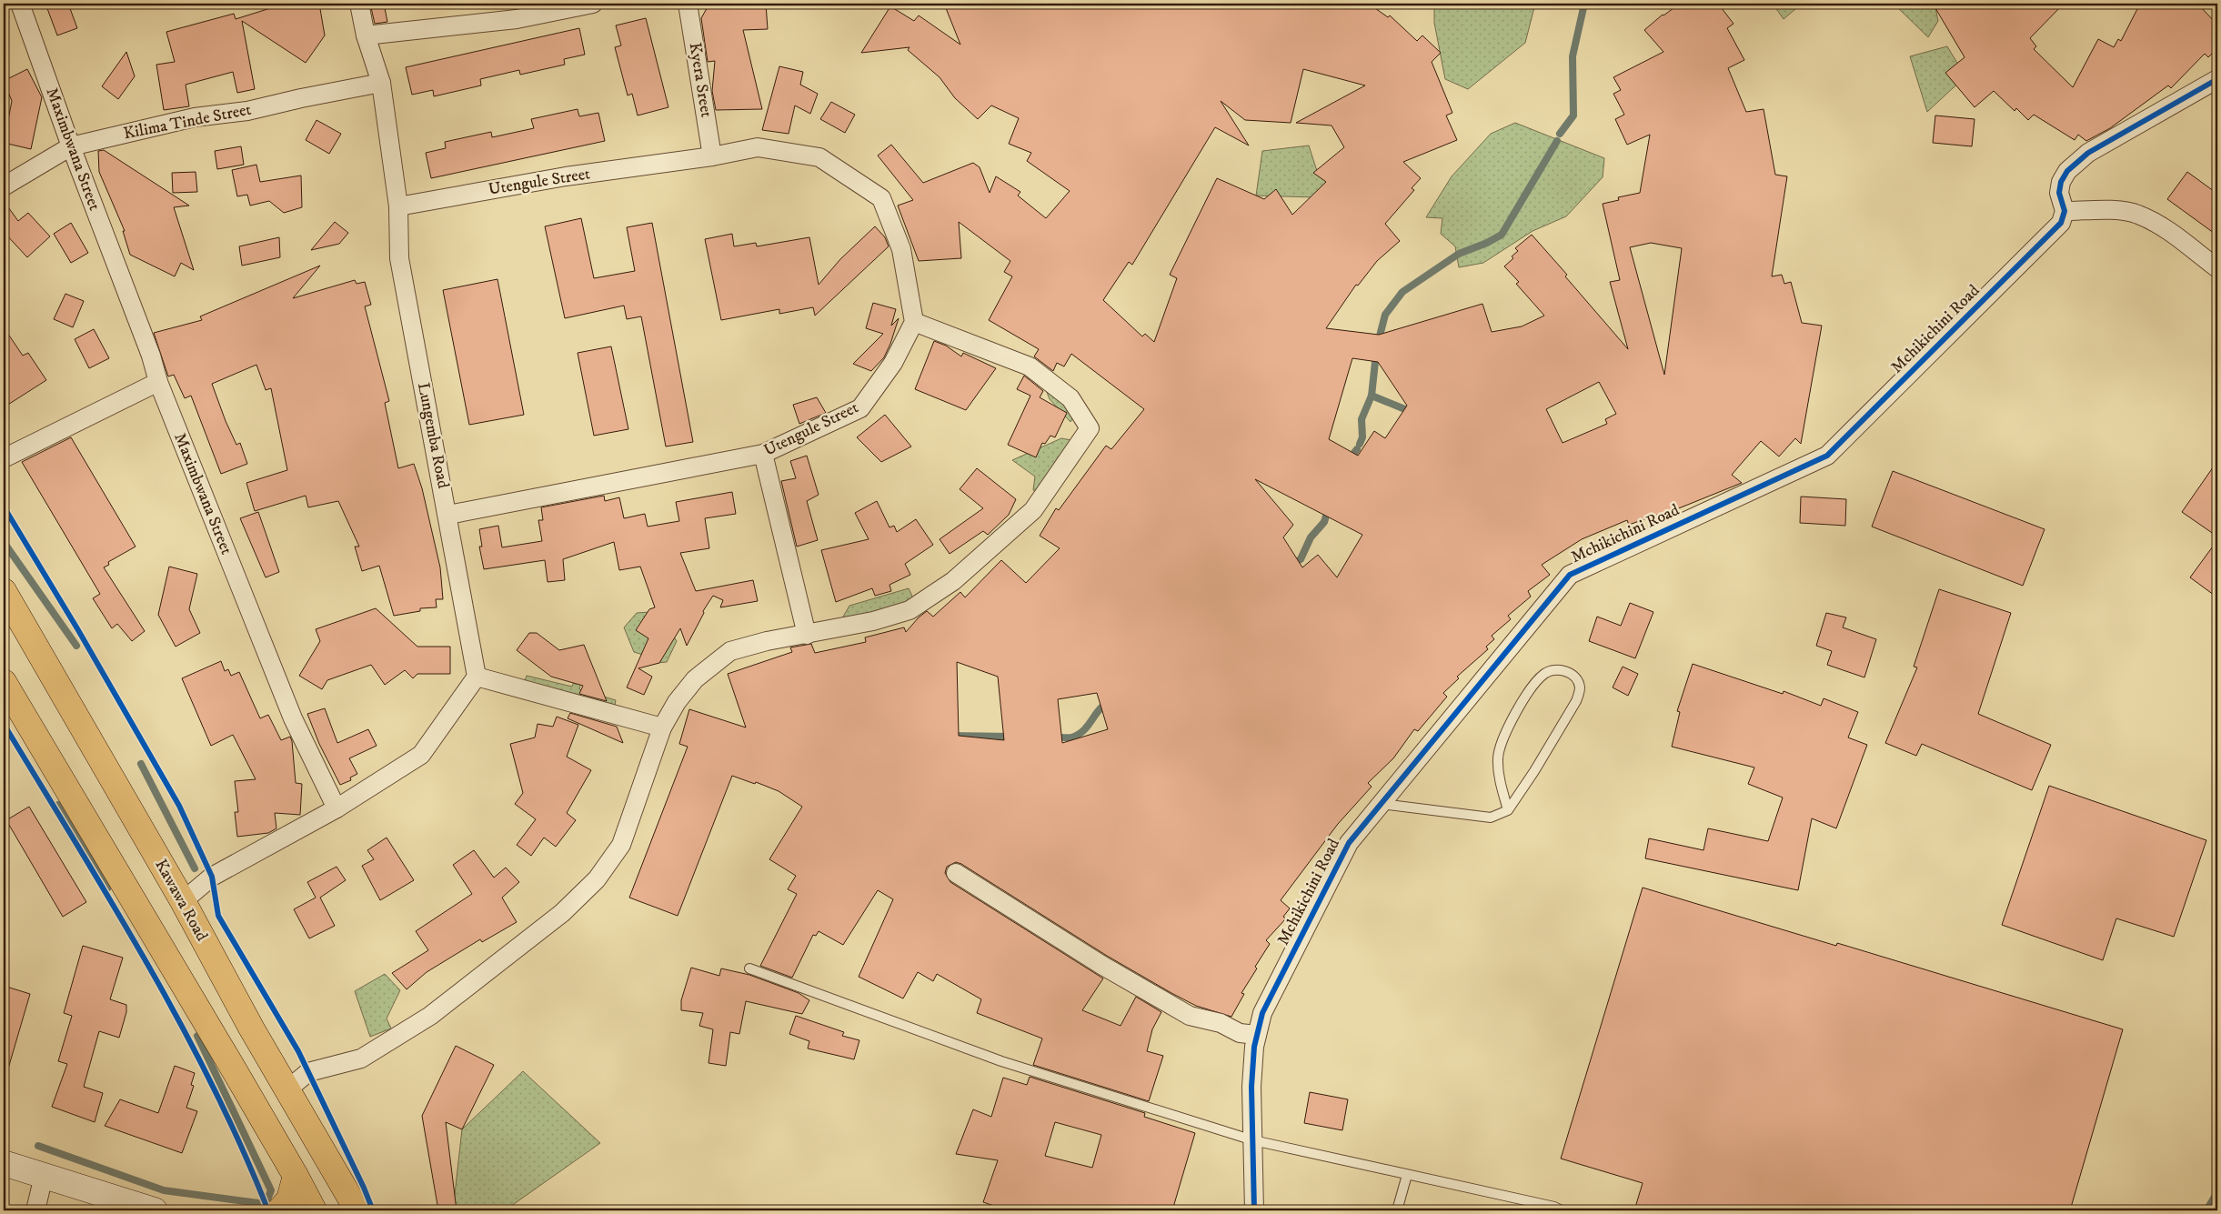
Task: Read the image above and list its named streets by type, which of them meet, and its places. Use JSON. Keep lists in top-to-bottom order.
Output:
{
  "streets": {
    "main road": ["Kawawa Road"],
    "street": [
      "Kyera Sreet",
      "Kilima Tinde Street",
      "Maximbwana Street",
      "Utengule Street",
      "Mchikichini Road",
      "Lungemba Road"
    ]
  },
  "crossings": [
    ["Kyera Sreet", "Utengule Street"],
    ["Kilima Tinde Street", "Maximbwana Street"],
    ["Kilima Tinde Street", "Lungemba Road"],
    ["Utengule Street", "Lungemba Road"]
  ]
}
